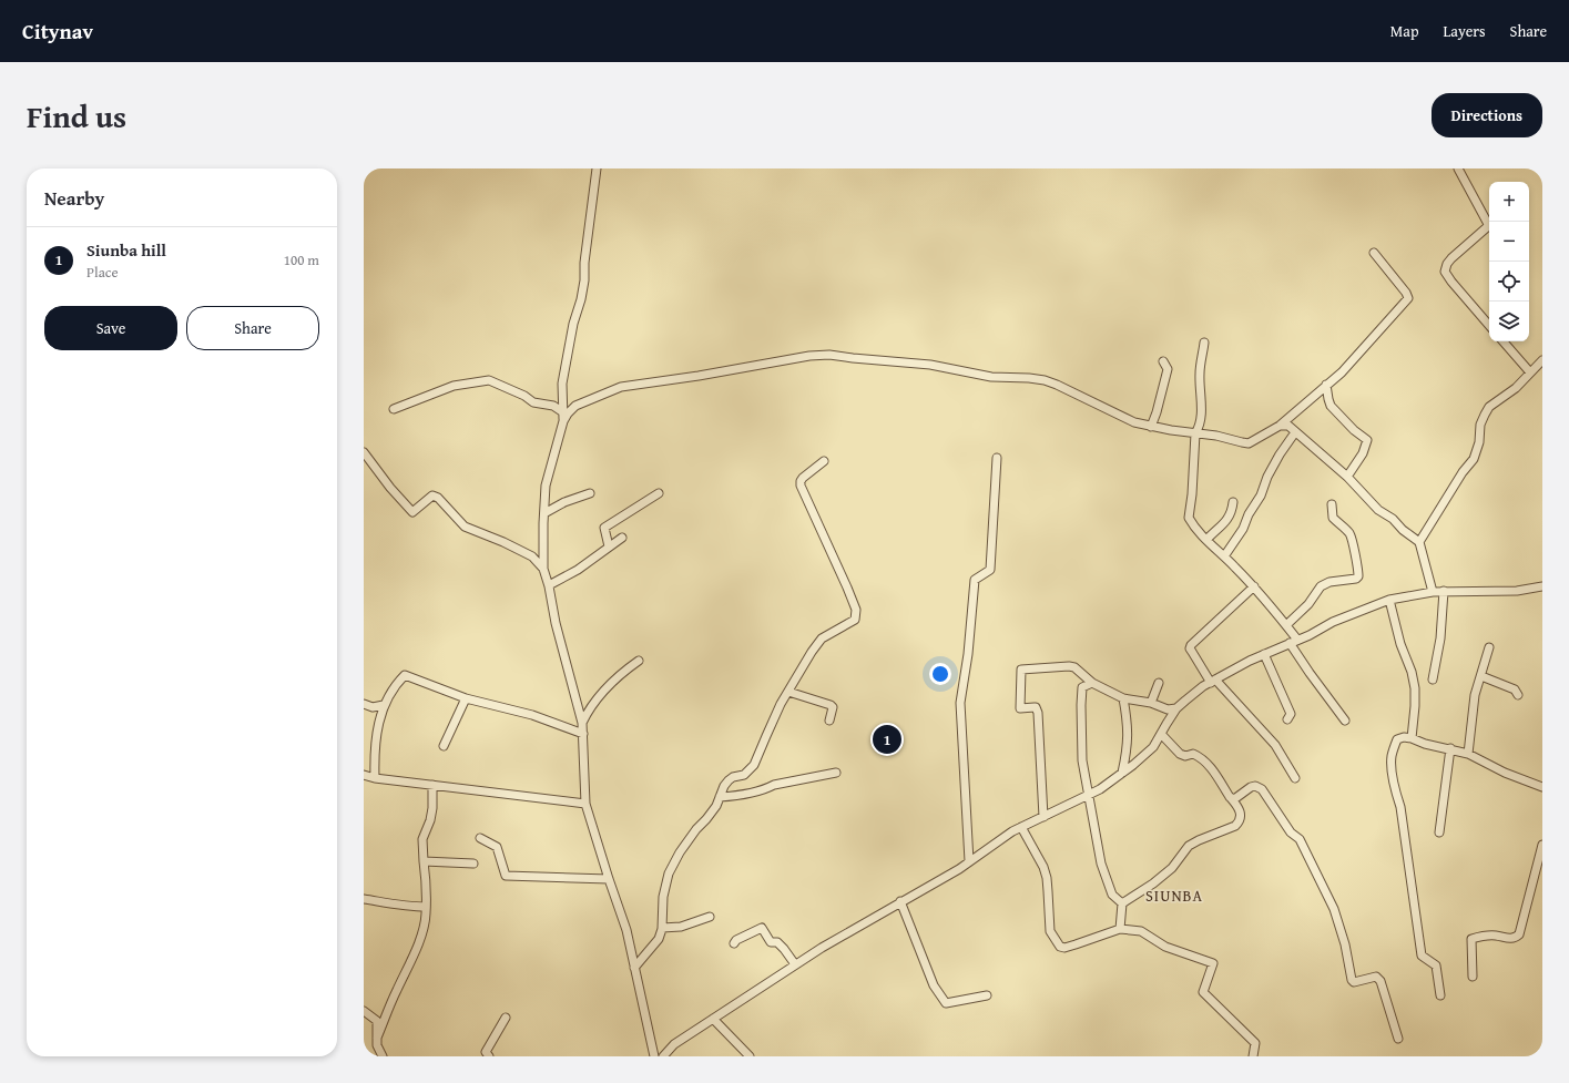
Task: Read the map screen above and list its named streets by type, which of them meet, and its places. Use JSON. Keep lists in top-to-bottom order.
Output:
{
  "districts": ["SIUNBA"],
  "page": {
    "header": "Citynav",
    "nav": ["Map", "Layers", "Share"],
    "title": "Find us",
    "buttons": [
      "Directions",
      ["Save", "Share"]
    ],
    "heading": "Nearby",
    "map_buttons": ["+", "−"],
    "list": [
      {
        "mark": "1",
        "name": "Siunba hill",
        "note": "Place",
        "value": "100 m"
      }
    ],
    "pins": "1"
  }
}
